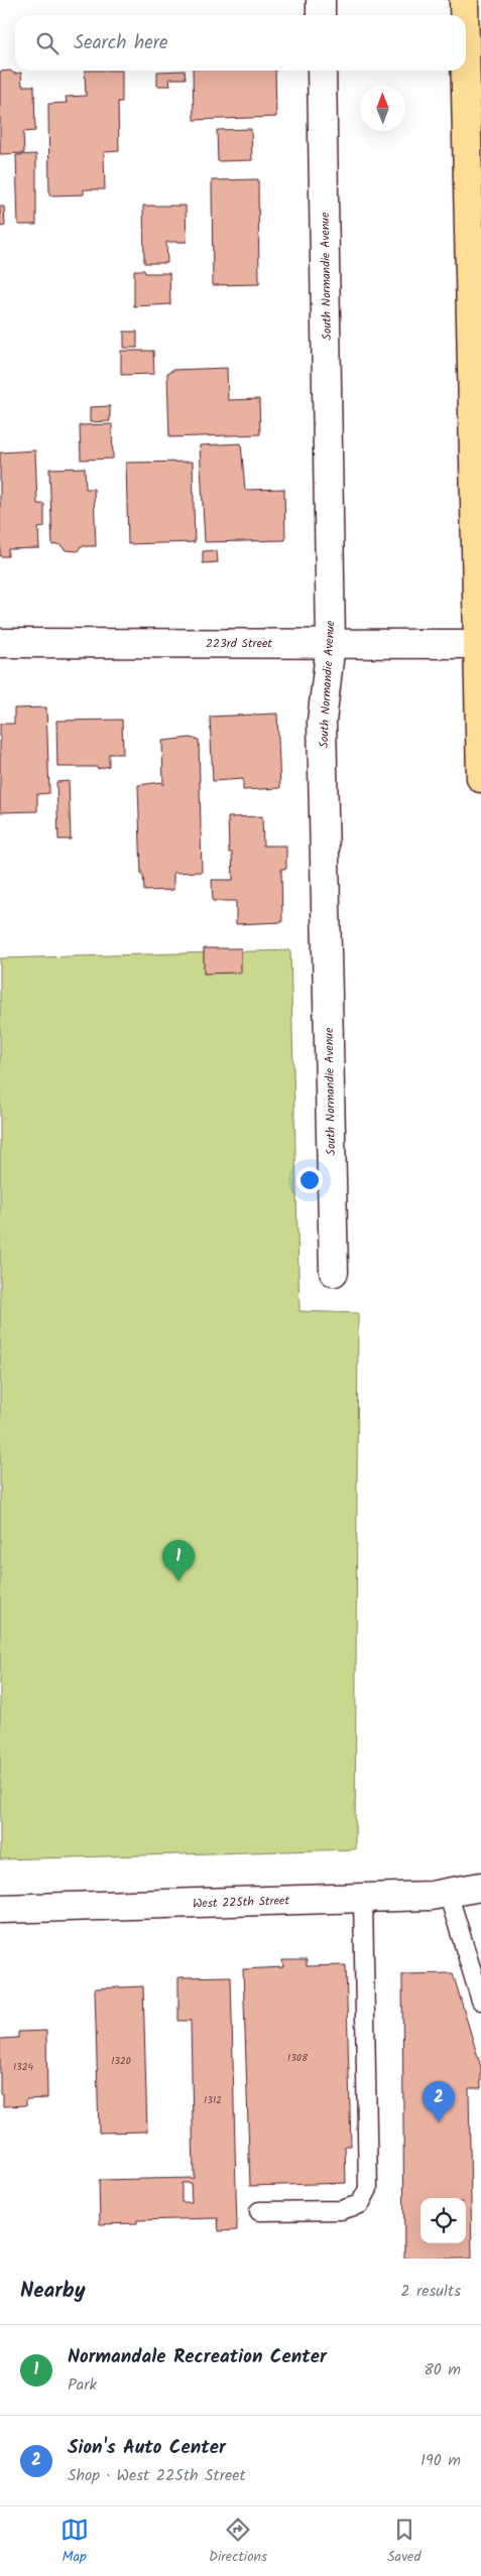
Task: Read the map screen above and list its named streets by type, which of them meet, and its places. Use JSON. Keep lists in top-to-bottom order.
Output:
{
  "streets": {
    "street": ["South Normandie Avenue", "223rd Street", "West 225th Street"]
  },
  "crossings": [
    ["South Normandie Avenue", "223rd Street"]
  ],
  "house_numbers": [
    "1308",
    "1320",
    "1324",
    "1312"
  ],
  "north": "top",
  "page": {
    "search": "Search here",
    "pins": ["1", "2"],
    "heading": ["Nearby", "2 results"],
    "list": [
      {
        "mark": "1",
        "name": "Normandale Recreation Center",
        "note": "Park",
        "value": "80 m"
      },
      {
        "mark": "2",
        "name": "Sion's Auto Center",
        "note": "Shop · West 225th Street",
        "value": "190 m"
      }
    ],
    "nav": ["Map", "Directions", "Saved"]
  }
}
